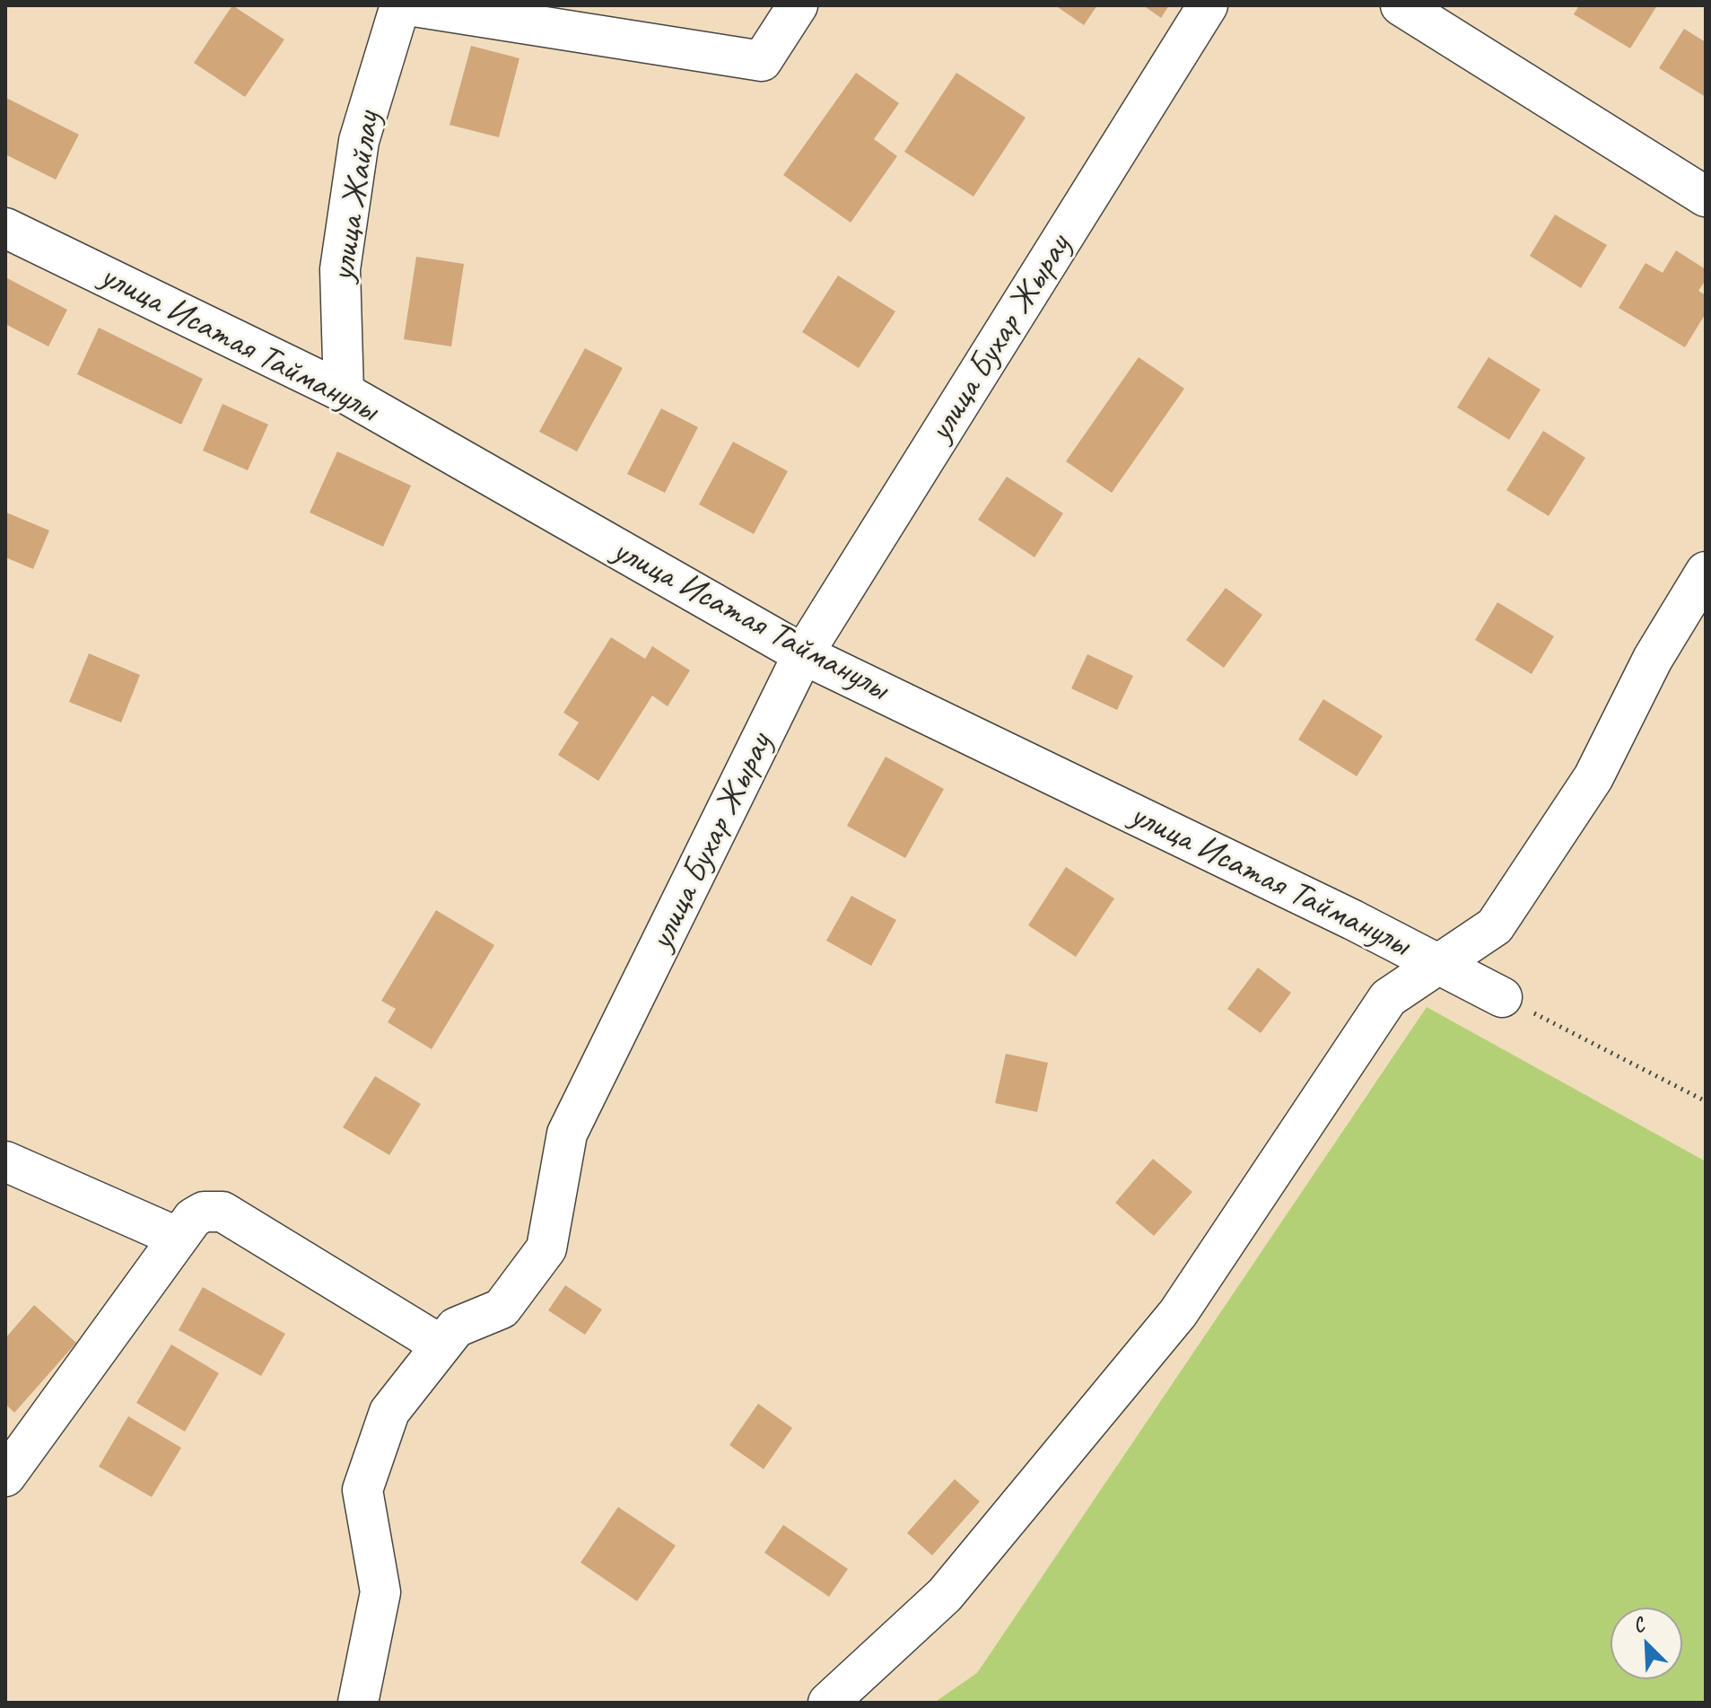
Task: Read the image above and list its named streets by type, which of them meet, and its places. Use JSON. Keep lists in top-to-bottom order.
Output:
{
  "streets": {
    "street": ["улица Жайлау", "улица Бухар Жырау", "улица Исатая Тайманулы"]
  },
  "crossings": [
    ["улица Жайлау", "улица Исатая Тайманулы"],
    ["улица Бухар Жырау", "улица Исатая Тайманулы"]
  ],
  "north": "top left"
}
